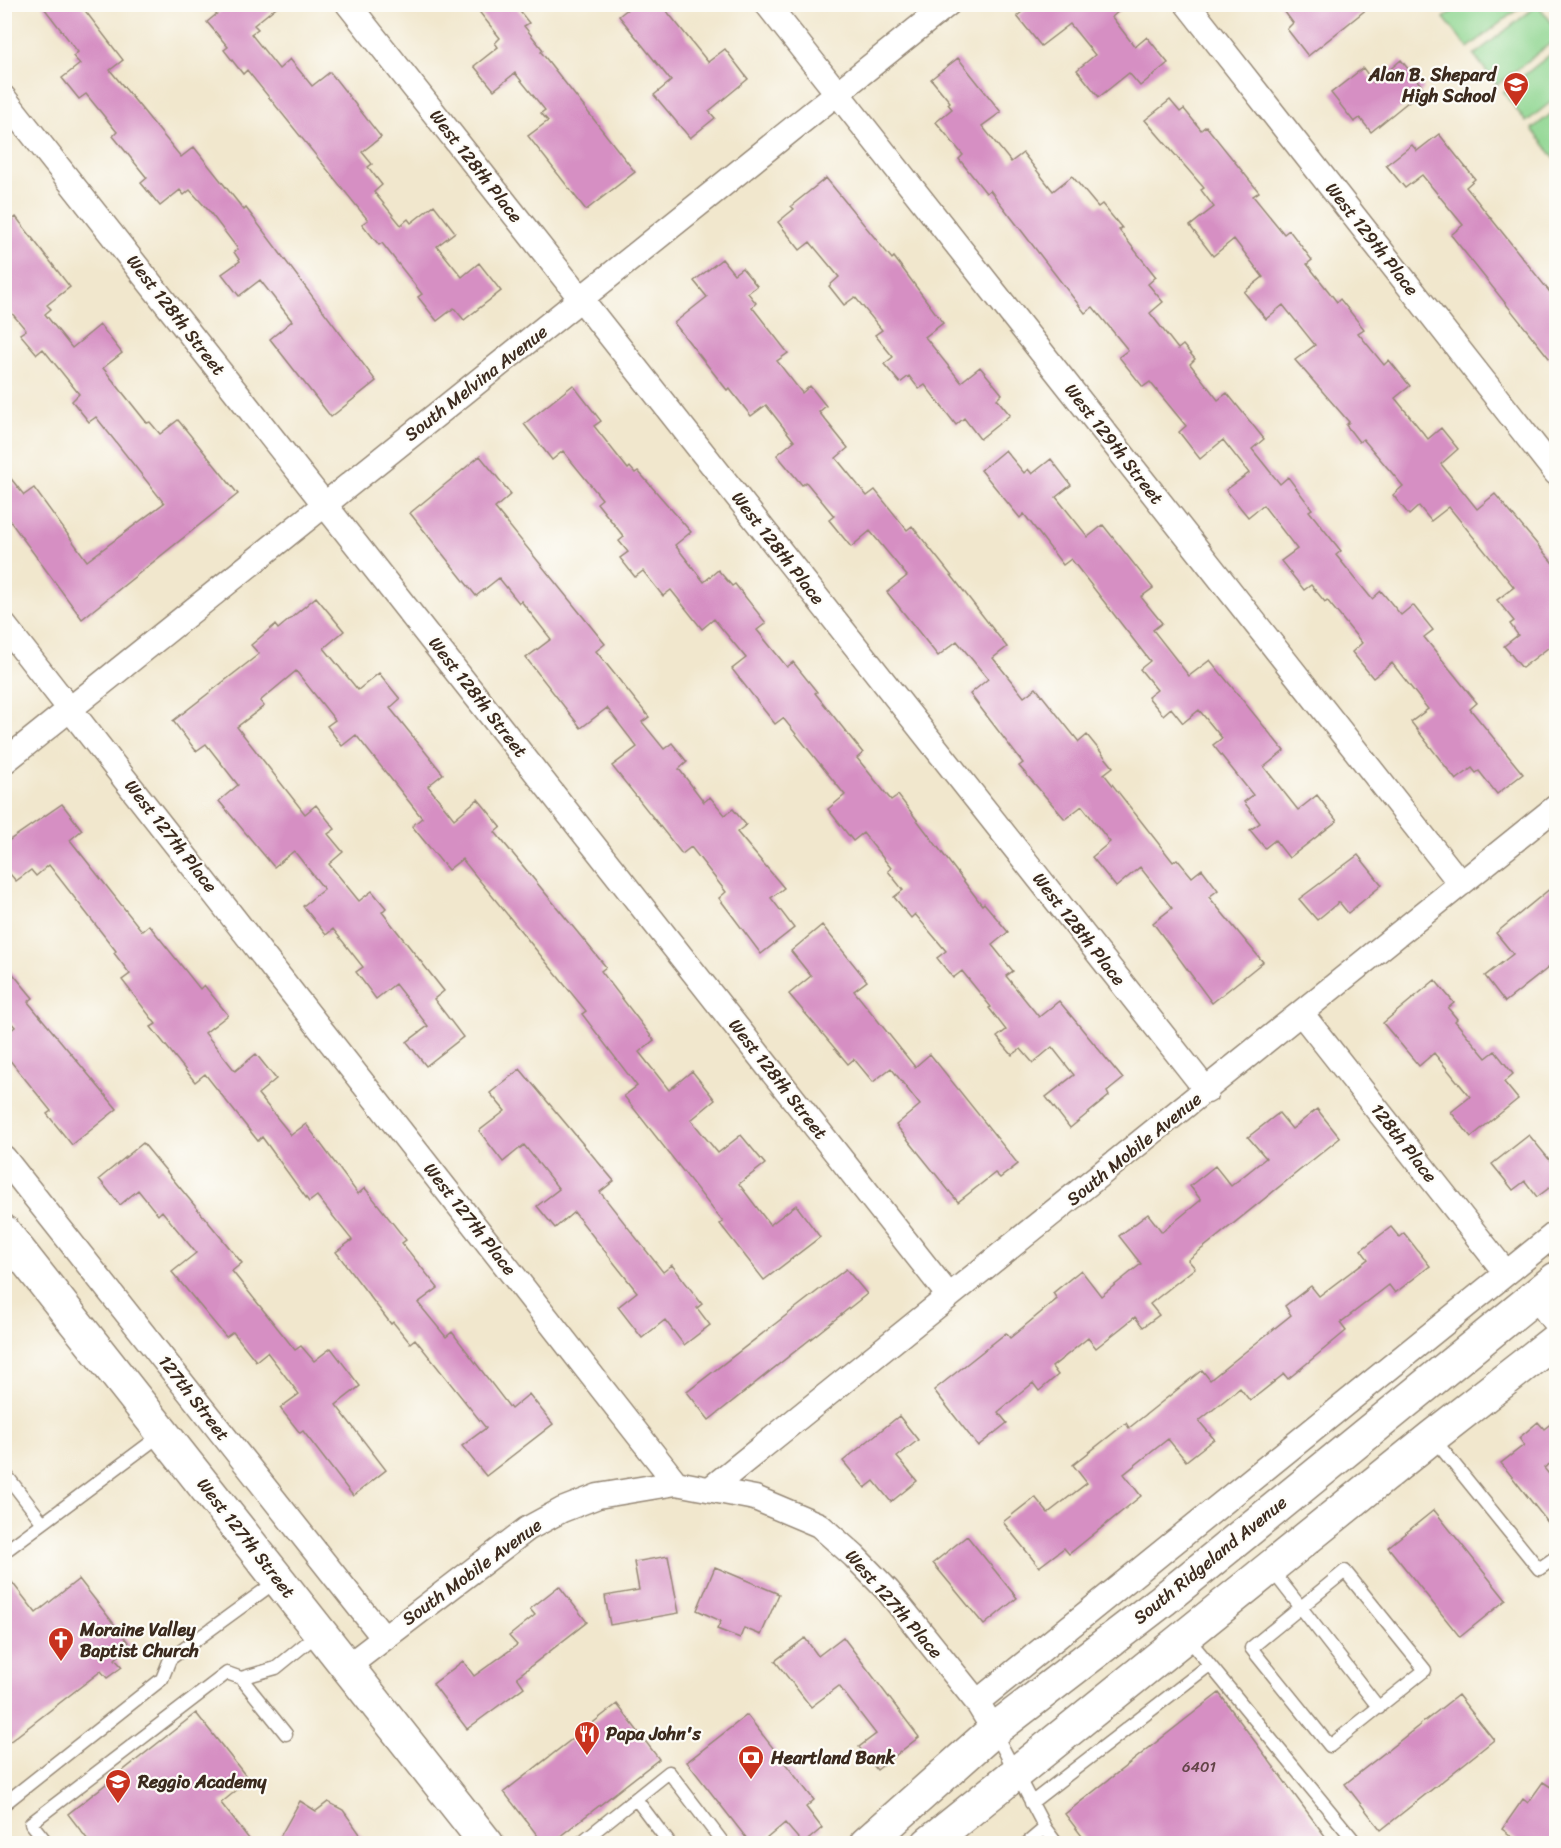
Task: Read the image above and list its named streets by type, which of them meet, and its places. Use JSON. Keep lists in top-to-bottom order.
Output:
{
  "streets": {
    "main road": ["West 127th Street", "South Ridgeland Avenue"],
    "street": [
      "West 128th Place",
      "West 129th Place",
      "West 128th Street",
      "South Melvina Avenue",
      "West 129th Street",
      "West 127th Place",
      "128th Place",
      "South Mobile Avenue",
      "127th Street"
    ]
  },
  "crossings": [
    ["West 128th Place", "South Melvina Avenue"],
    ["West 128th Place", "South Mobile Avenue"],
    ["West 128th Street", "South Melvina Avenue"],
    ["West 128th Street", "South Mobile Avenue"],
    ["South Melvina Avenue", "West 129th Street"],
    ["South Melvina Avenue", "West 127th Place"],
    ["West 129th Street", "South Mobile Avenue"],
    ["West 127th Place", "South Mobile Avenue"],
    ["West 127th Place", "South Ridgeland Avenue"],
    ["128th Place", "South Mobile Avenue"],
    ["South Mobile Avenue", "127th Street"],
    ["South Mobile Avenue", "West 127th Street"]
  ],
  "places": {
    "school or university": ["Alan B. Shepard High School", "Reggio Academy"],
    "church": ["Moraine Valley Baptist Church"],
    "restaurant": ["Papa John's"],
    "bank": ["Heartland Bank"]
  },
  "house_numbers": ["6401"]
}
